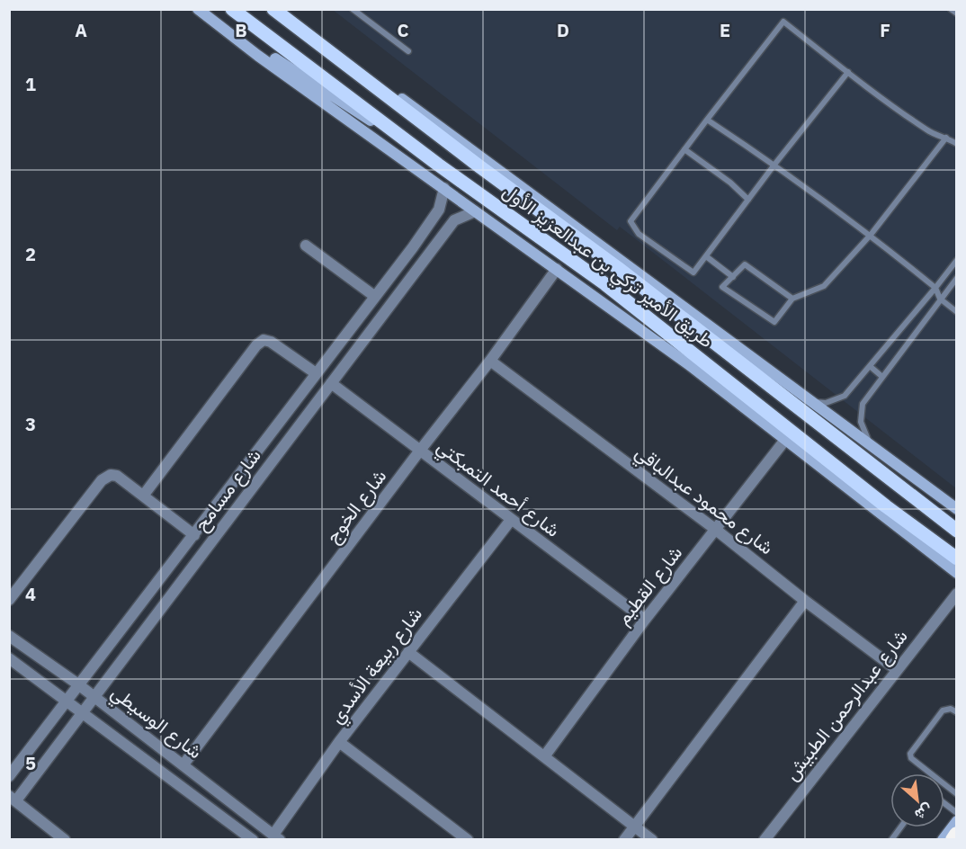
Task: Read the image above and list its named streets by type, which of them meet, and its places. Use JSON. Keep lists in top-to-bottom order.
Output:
{
  "streets": {
    "main road": ["طريق الأمير تركي بن عبدالعزيز الأول"],
    "street": [
      "شارع أحمد التمبكتي",
      "شارع مسامح",
      "شارع محمود عبدالباقي",
      "شارع الخوج",
      "شارع القطيم",
      "شارع ربيعة الأسدي",
      "شارع عبدالرحمن الطبيش",
      "شارع الوسيطي"
    ]
  },
  "crossings": [
    ["شارع أحمد التمبكتي", "شارع مسامح"],
    ["شارع أحمد التمبكتي", "شارع الخوج"],
    ["شارع أحمد التمبكتي", "شارع القطيم"],
    ["شارع أحمد التمبكتي", "شارع ربيعة الأسدي"],
    ["شارع مسامح", "شارع الوسيطي"],
    ["شارع محمود عبدالباقي", "شارع الخوج"],
    ["شارع محمود عبدالباقي", "شارع القطيم"],
    ["شارع محمود عبدالباقي", "شارع عبدالرحمن الطبيش"],
    ["شارع الخوج", "شارع الوسيطي"],
    ["شارع ربيعة الأسدي", "شارع الوسيطي"]
  ],
  "north": "bottom right",
  "grid": {
    "columns": [
      "A",
      "B",
      "C",
      "D",
      "E",
      "F"
    ],
    "rows": [
      "1",
      "2",
      "3",
      "4",
      "5"
    ]
  }
}
